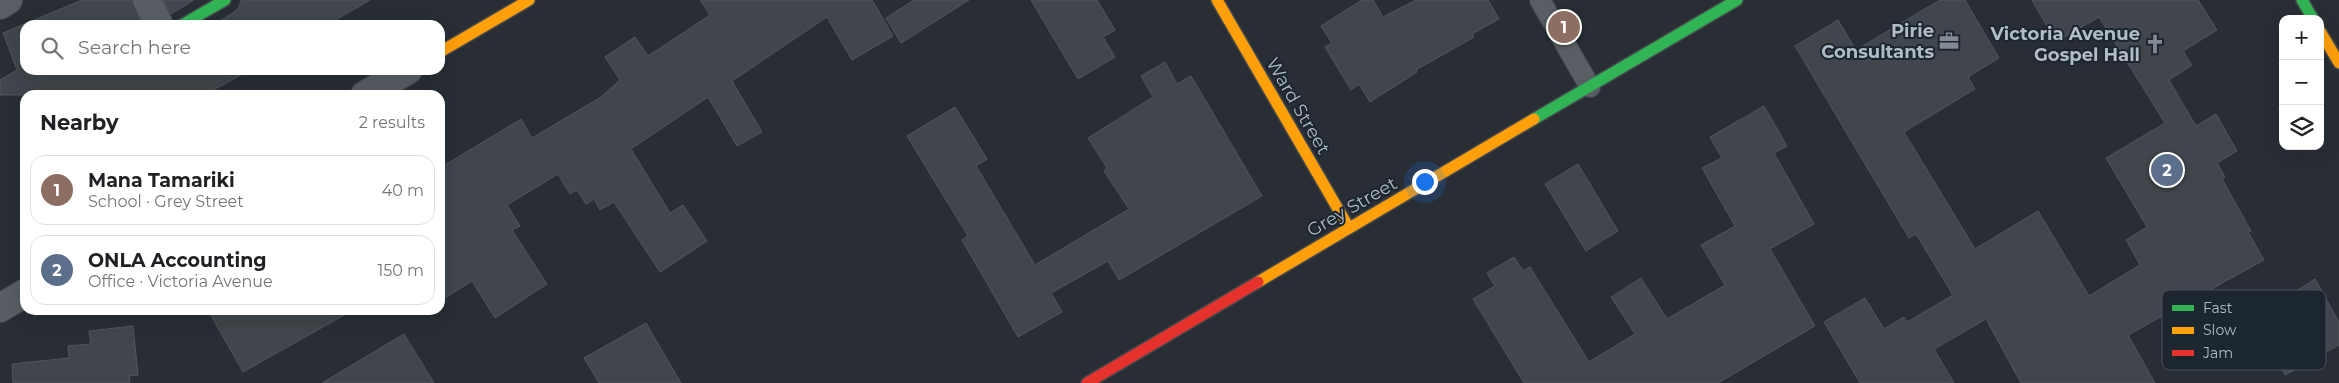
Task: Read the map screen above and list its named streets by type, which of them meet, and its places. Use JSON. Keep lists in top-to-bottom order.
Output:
{
  "streets": {
    "street": ["Ward Street", "Grey Street"]
  },
  "crossings": [
    ["Ward Street", "Grey Street"]
  ],
  "places": {
    "office": ["Pirie Consultants"],
    "church": ["Victoria Avenue Gospel Hall"]
  },
  "legend": ["Fast", "Slow", "Jam"],
  "page": {
    "pins": ["1", "2"],
    "map_buttons": ["+", "−"],
    "search": "Search here",
    "heading": ["Nearby", "2 results"],
    "list": [
      {
        "mark": "1",
        "name": "Mana Tamariki",
        "note": "School · Grey Street",
        "value": "40 m"
      },
      {
        "mark": "2",
        "name": "ONLA Accounting",
        "note": "Office · Victoria Avenue",
        "value": "150 m"
      }
    ]
  }
}
